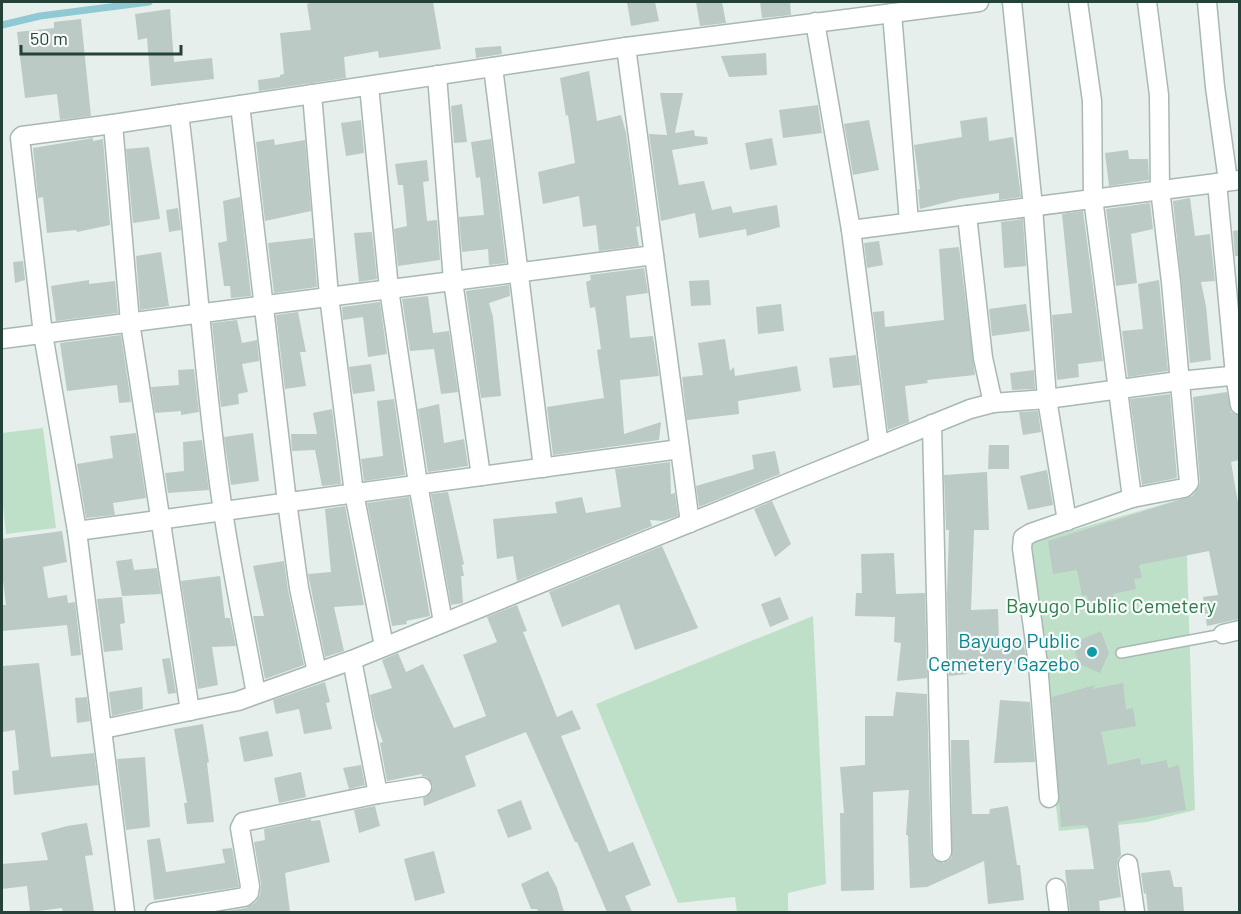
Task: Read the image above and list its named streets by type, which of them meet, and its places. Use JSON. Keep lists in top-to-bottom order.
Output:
{
  "parks": ["Bayugo Public Cemetery"],
  "places": ["Bayugo Public Cemetery Gazebo"],
  "scale_bar": "50 m"
}
